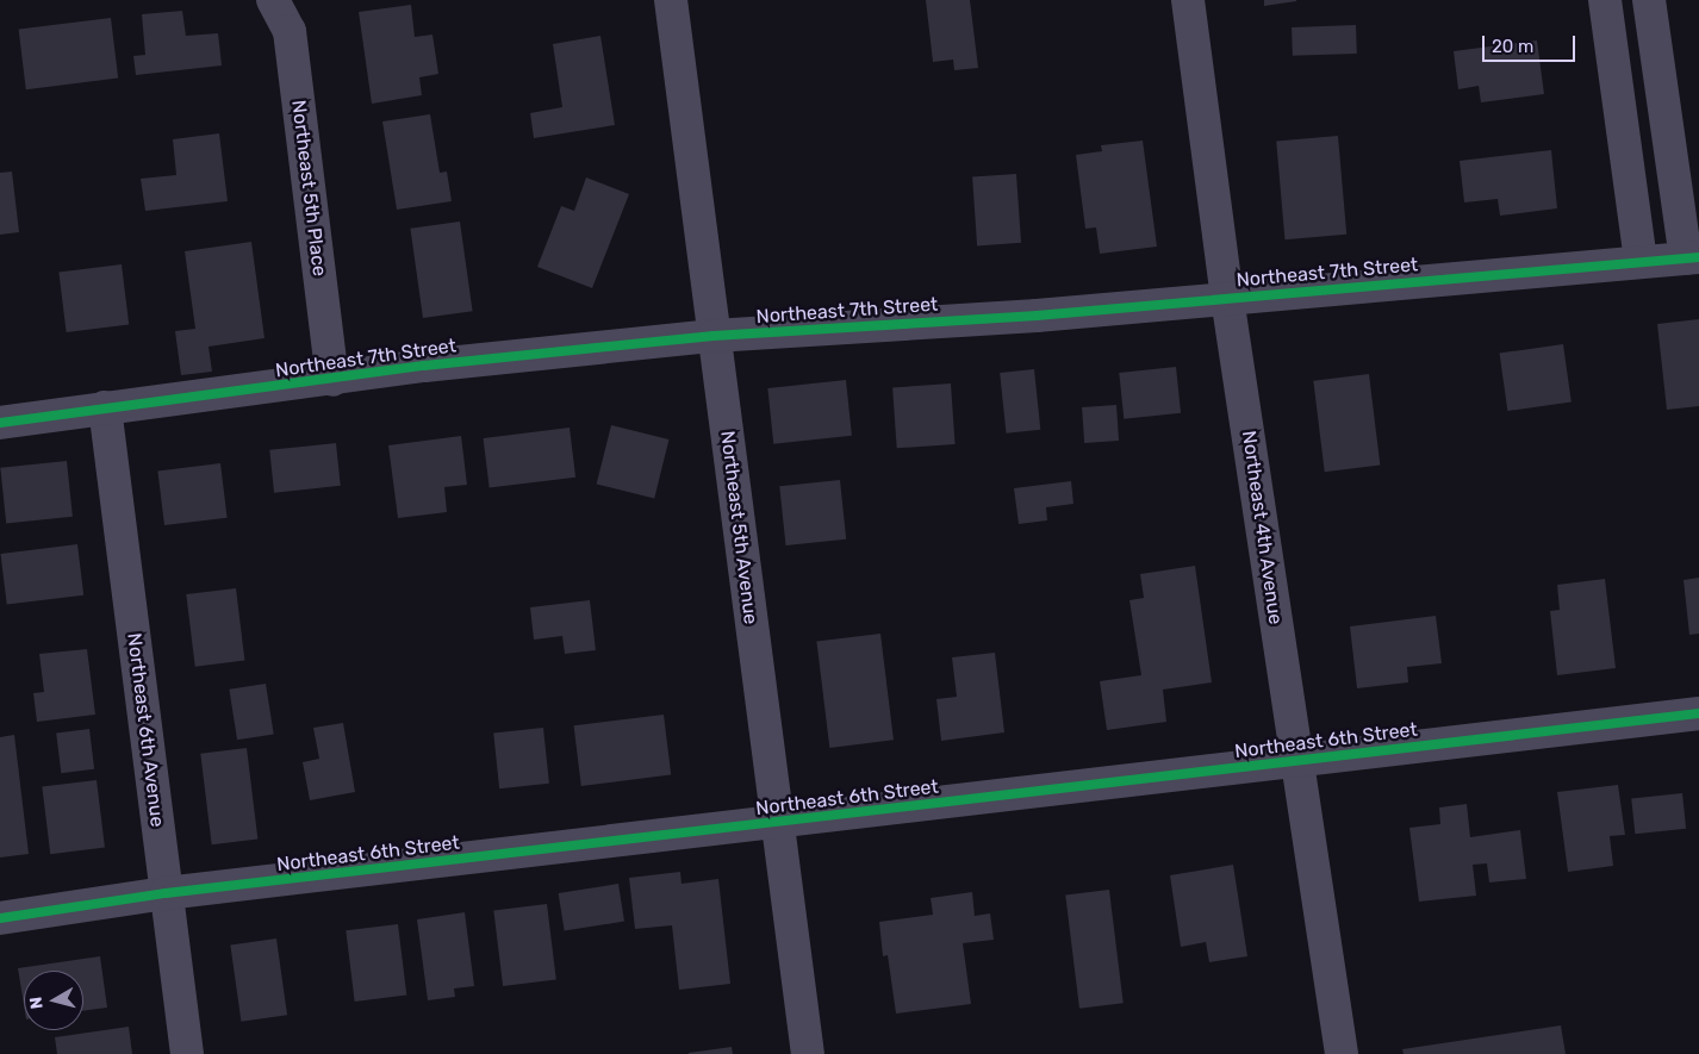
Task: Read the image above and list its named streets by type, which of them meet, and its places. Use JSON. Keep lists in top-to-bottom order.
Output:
{
  "streets": {
    "street": [
      "Northeast 5th Place",
      "Northeast 7th Street",
      "Northeast 5th Avenue",
      "Northeast 4th Avenue",
      "Northeast 6th Avenue",
      "Northeast 6th Street"
    ]
  },
  "crossings": [
    ["Northeast 5th Place", "Northeast 7th Street"],
    ["Northeast 7th Street", "Northeast 5th Avenue"],
    ["Northeast 7th Street", "Northeast 4th Avenue"],
    ["Northeast 7th Street", "Northeast 6th Avenue"],
    ["Northeast 5th Avenue", "Northeast 6th Street"],
    ["Northeast 4th Avenue", "Northeast 6th Street"],
    ["Northeast 6th Avenue", "Northeast 6th Street"]
  ],
  "scale_bar": "20 m",
  "north": "left"
}
